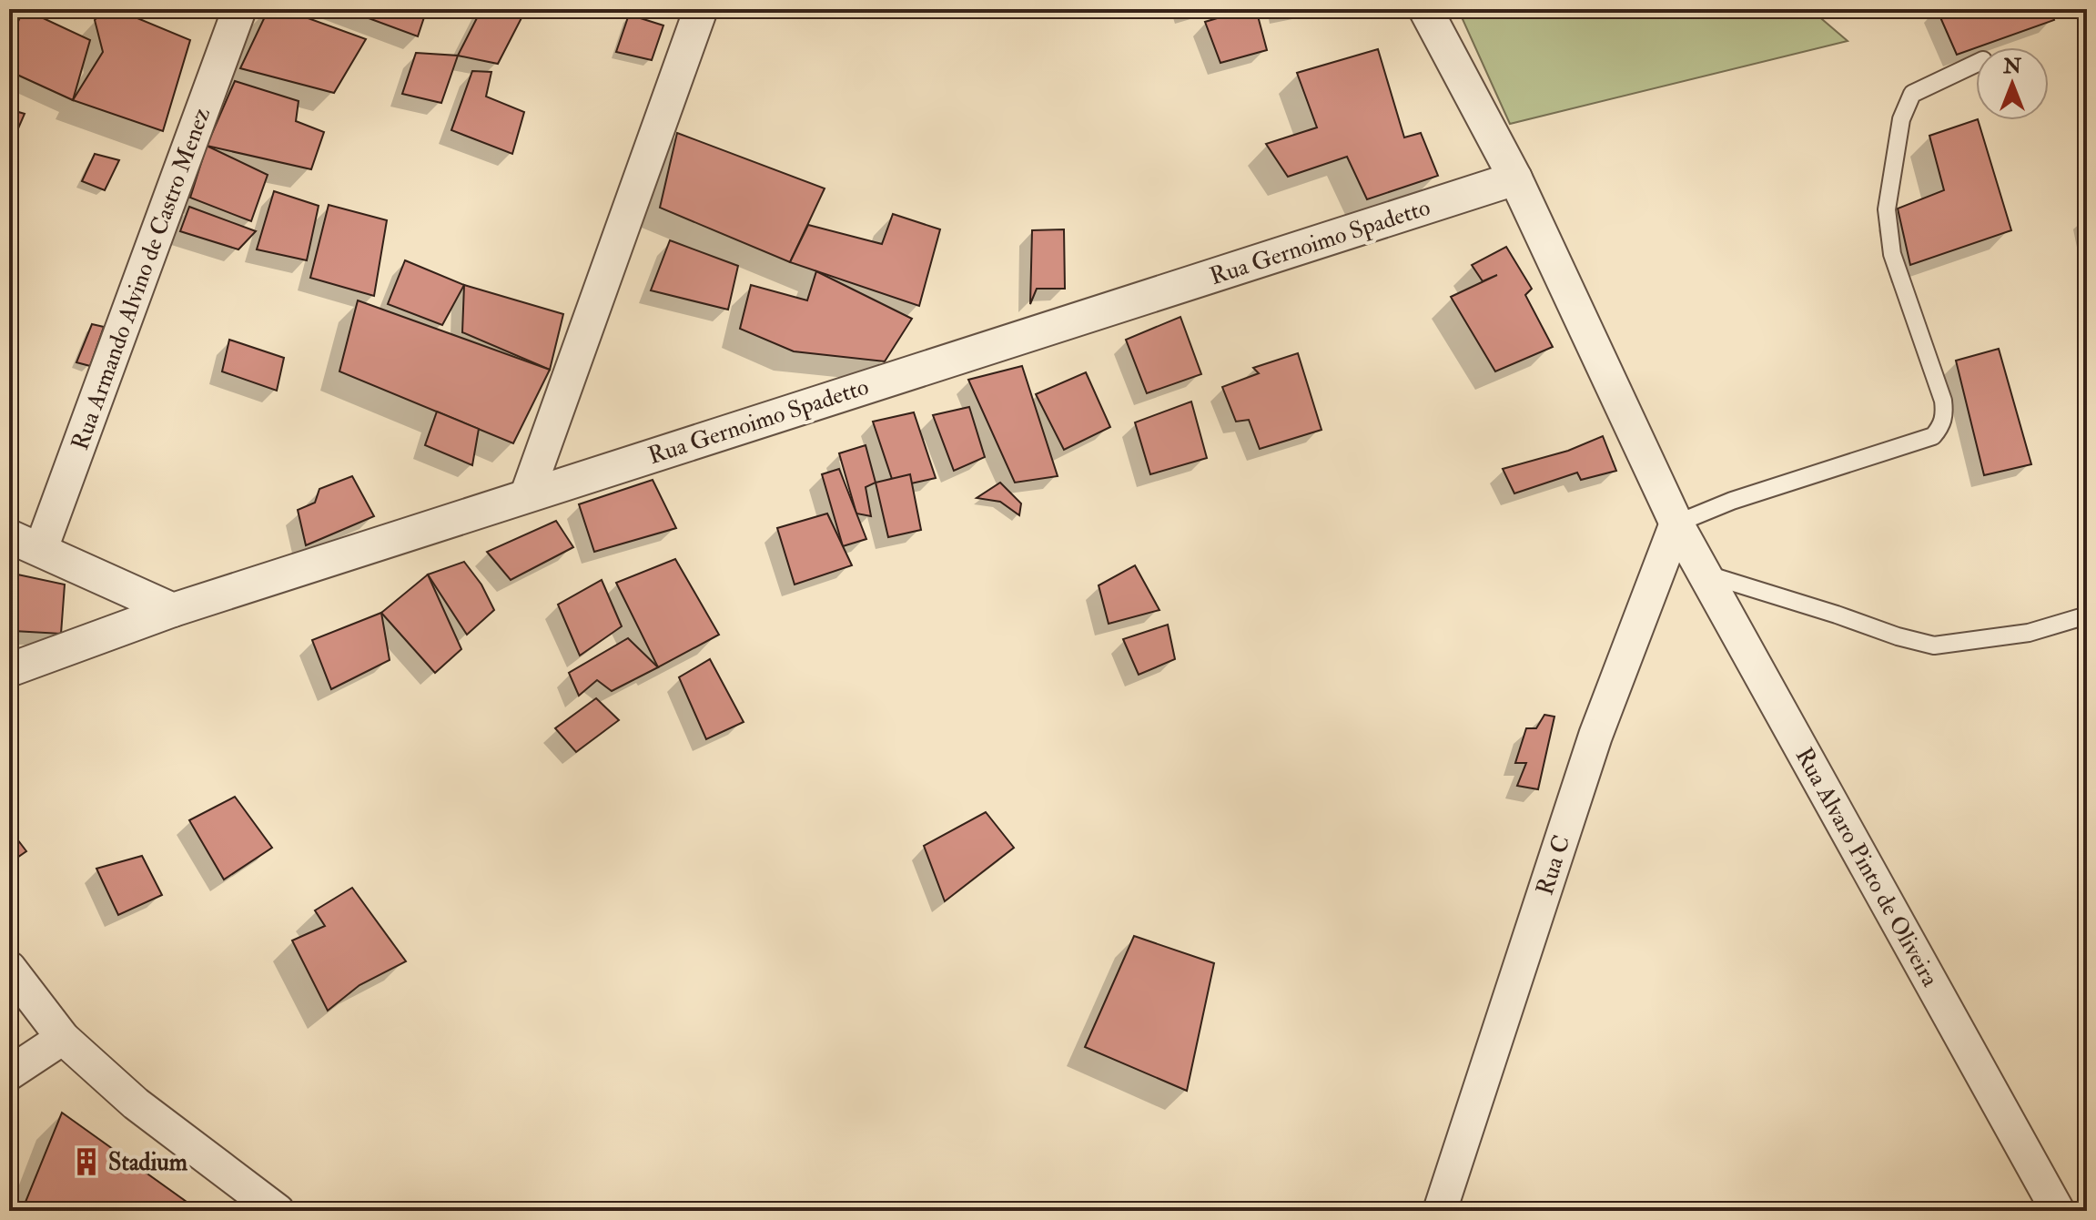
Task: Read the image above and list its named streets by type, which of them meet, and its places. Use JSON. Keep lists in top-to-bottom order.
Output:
{
  "streets": {
    "street": [
      "Rua Gernoimo Spadetto",
      "Rua Armando Alvino de Castro Menez",
      "Rua C",
      "Rua Alvaro Pinto de Oliveira"
    ]
  },
  "crossings": [
    ["Rua Gernoimo Spadetto", "Rua Alvaro Pinto de Oliveira"],
    ["Rua C", "Rua Alvaro Pinto de Oliveira"]
  ],
  "places": {
    "building": ["Stadium"]
  },
  "north": "top"
}
